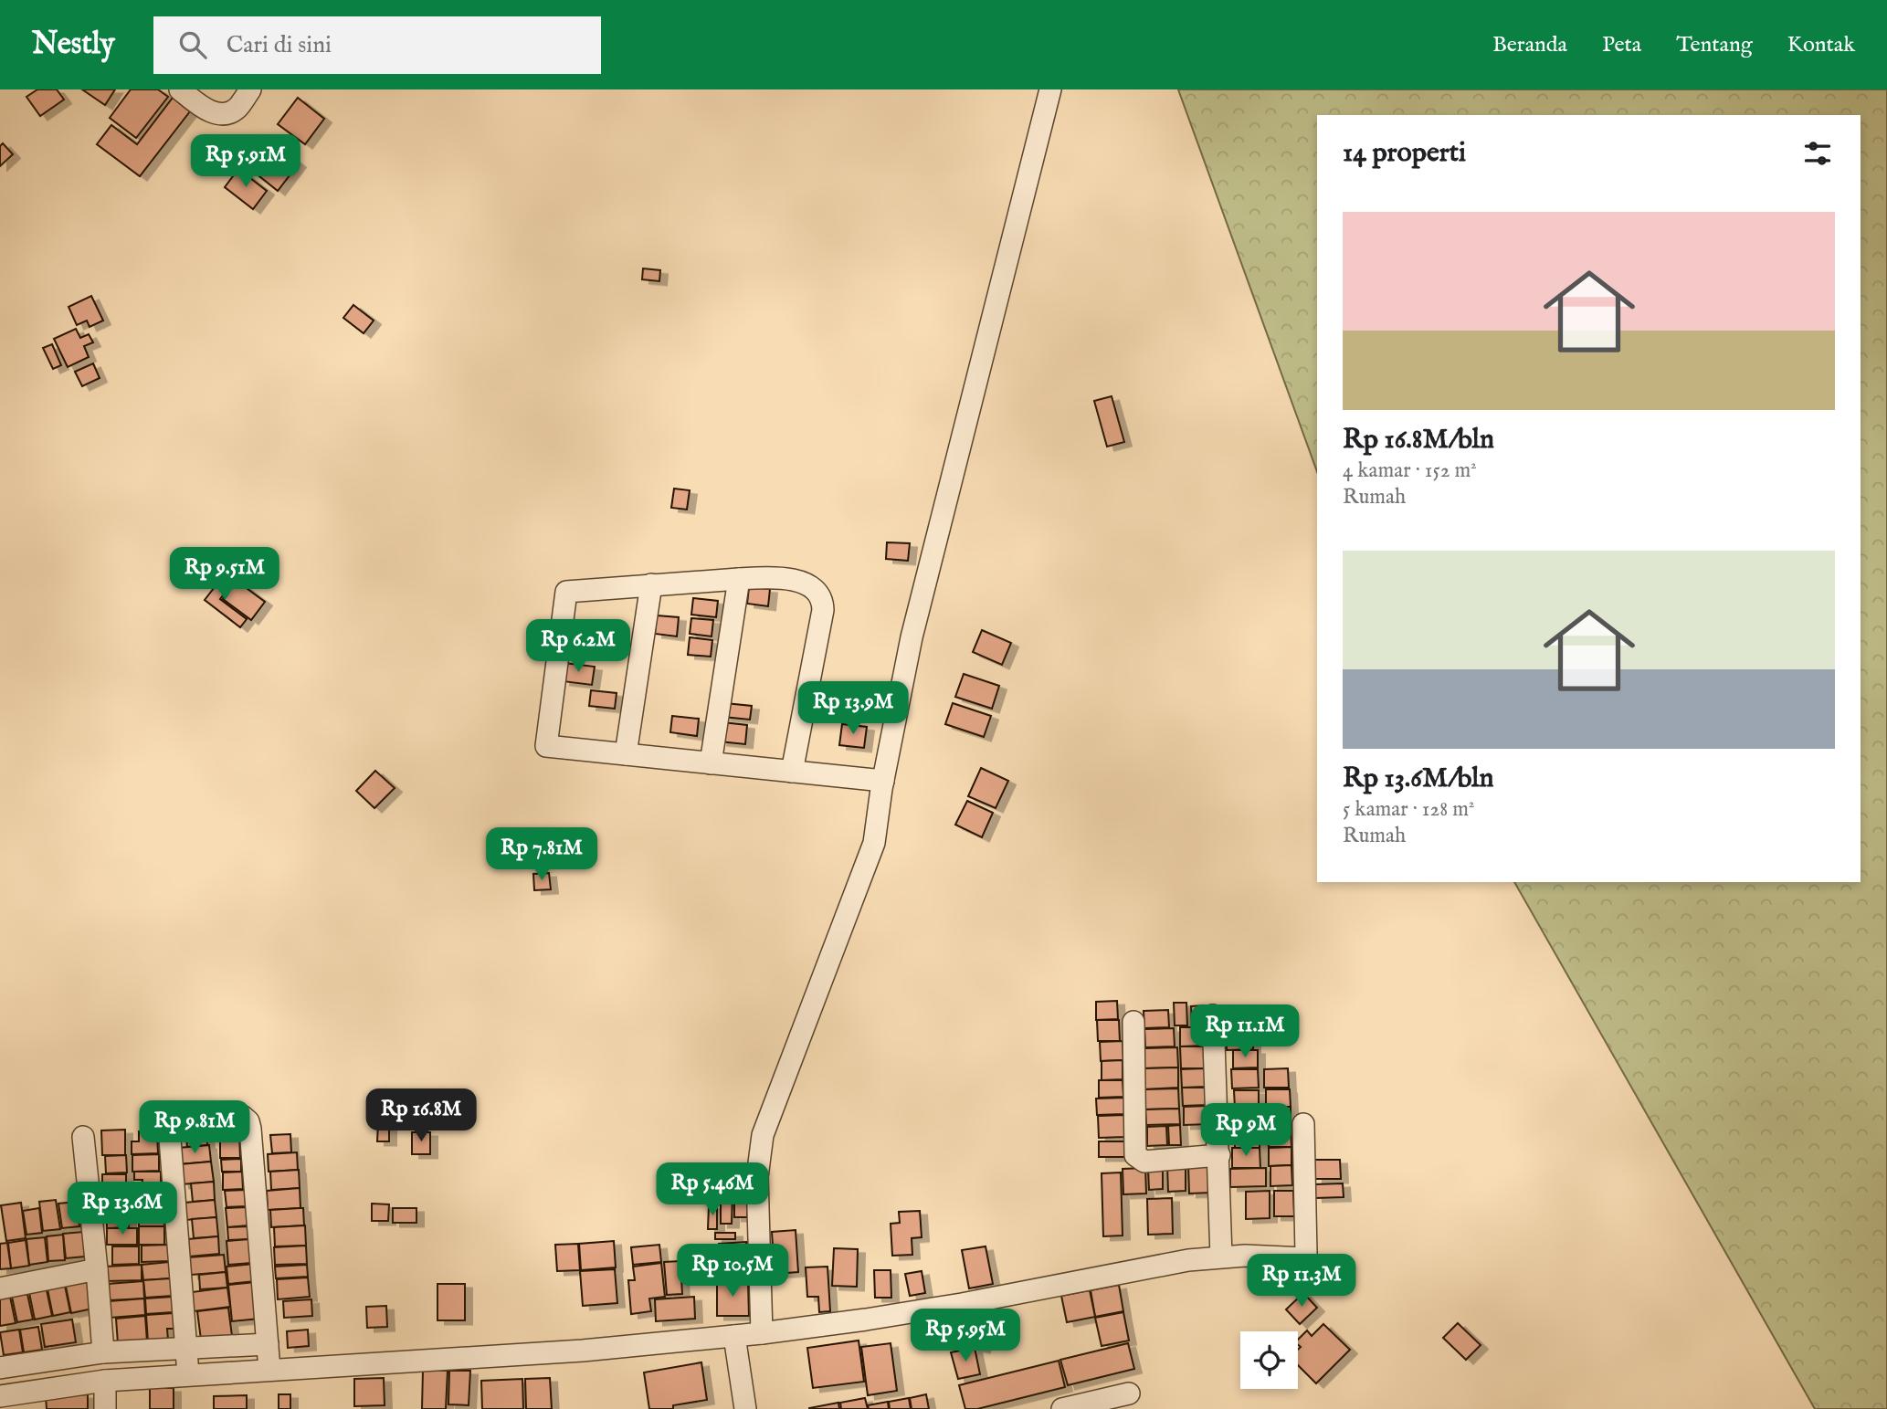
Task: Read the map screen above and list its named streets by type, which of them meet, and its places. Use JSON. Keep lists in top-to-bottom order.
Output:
{
  "page": {
    "header": "Nestly",
    "search": "Cari di sini",
    "nav": [
      "Beranda",
      "Peta",
      "Tentang",
      "Kontak"
    ],
    "heading": "14 properti",
    "price": [
      "Rp 5.91M",
      "Rp 9.51M",
      "Rp 6.2M",
      "Rp 13.9M",
      "Rp 7.81M",
      "Rp 11.1M",
      "Rp 16.8M",
      "Rp 9.81M",
      "Rp 9M",
      "Rp 5.46M",
      "Rp 13.6M",
      "Rp 10.5M",
      "Rp 11.3M",
      "Rp 5.95M"
    ],
    "list": [
      {
        "name": "Rp 16.8M/bln",
        "note": "4 kamar · 152 m² · Rumah"
      },
      {
        "name": "Rp 13.6M/bln",
        "note": "5 kamar · 128 m² · Rumah"
      }
    ]
  }
}
